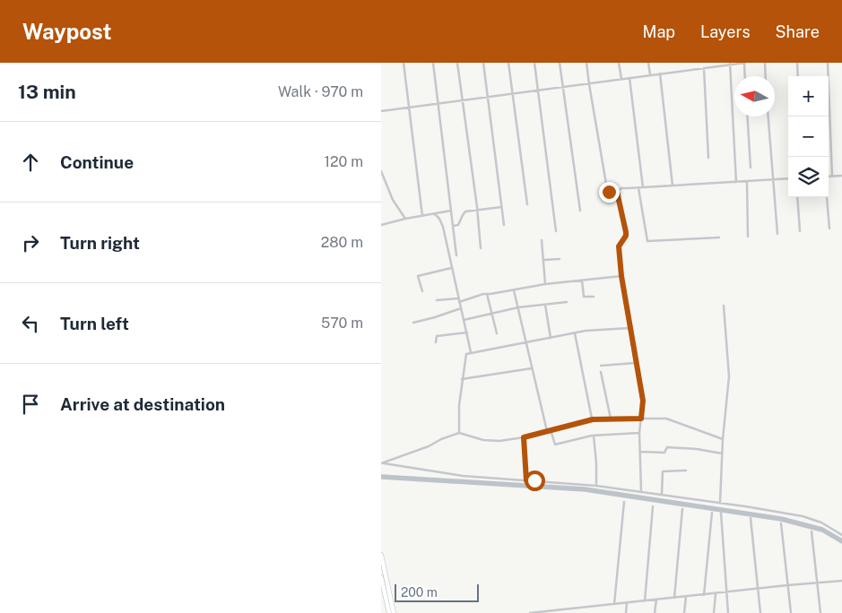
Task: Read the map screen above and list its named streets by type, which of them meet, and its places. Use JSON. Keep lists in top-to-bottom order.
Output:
{
  "scale_bar": "200 m",
  "north": "left",
  "page": {
    "header": "Waypost",
    "nav": ["Map", "Layers", "Share"],
    "heading": ["13 min", "Walk · 970 m"],
    "map_buttons": ["+", "−"],
    "list": [
      ["Continue", "120 m"],
      ["Turn right", "280 m"],
      ["Turn left", "570 m"],
      "Arrive at destination"
    ],
    "scale": "200 m"
  }
}
